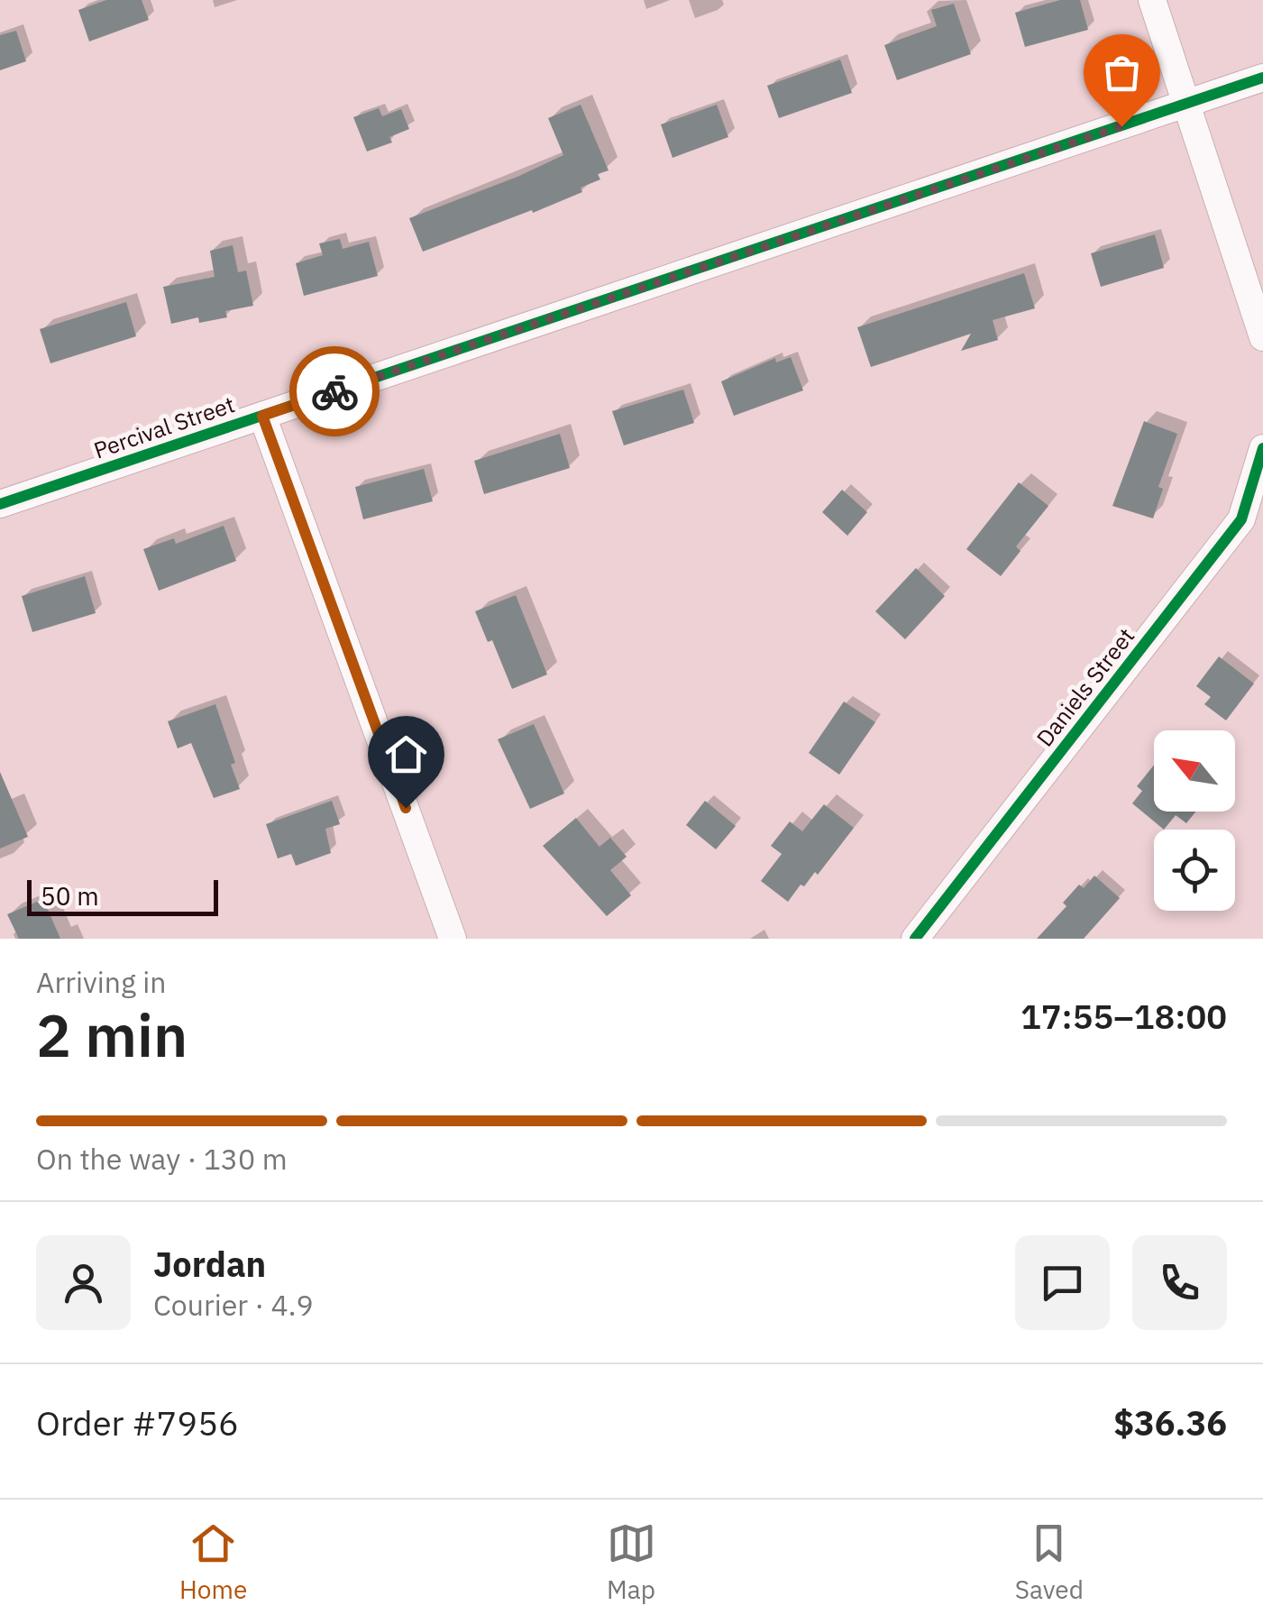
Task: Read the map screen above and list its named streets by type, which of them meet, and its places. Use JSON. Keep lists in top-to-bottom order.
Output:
{
  "streets": {
    "street": ["Percival Street", "Daniels Street"]
  },
  "scale_bar": "50 m",
  "north": "top left",
  "page": {
    "scale": "50 m",
    "heading": ["2 min", "Arriving in", "17:55–18:00"],
    "panel": [
      "Jordan",
      "Courier · 4.9",
      "Order #7956",
      "$36.36"
    ],
    "bar": "On the way · 130 m",
    "tabs": ["Home", "Map", "Saved"]
  }
}
